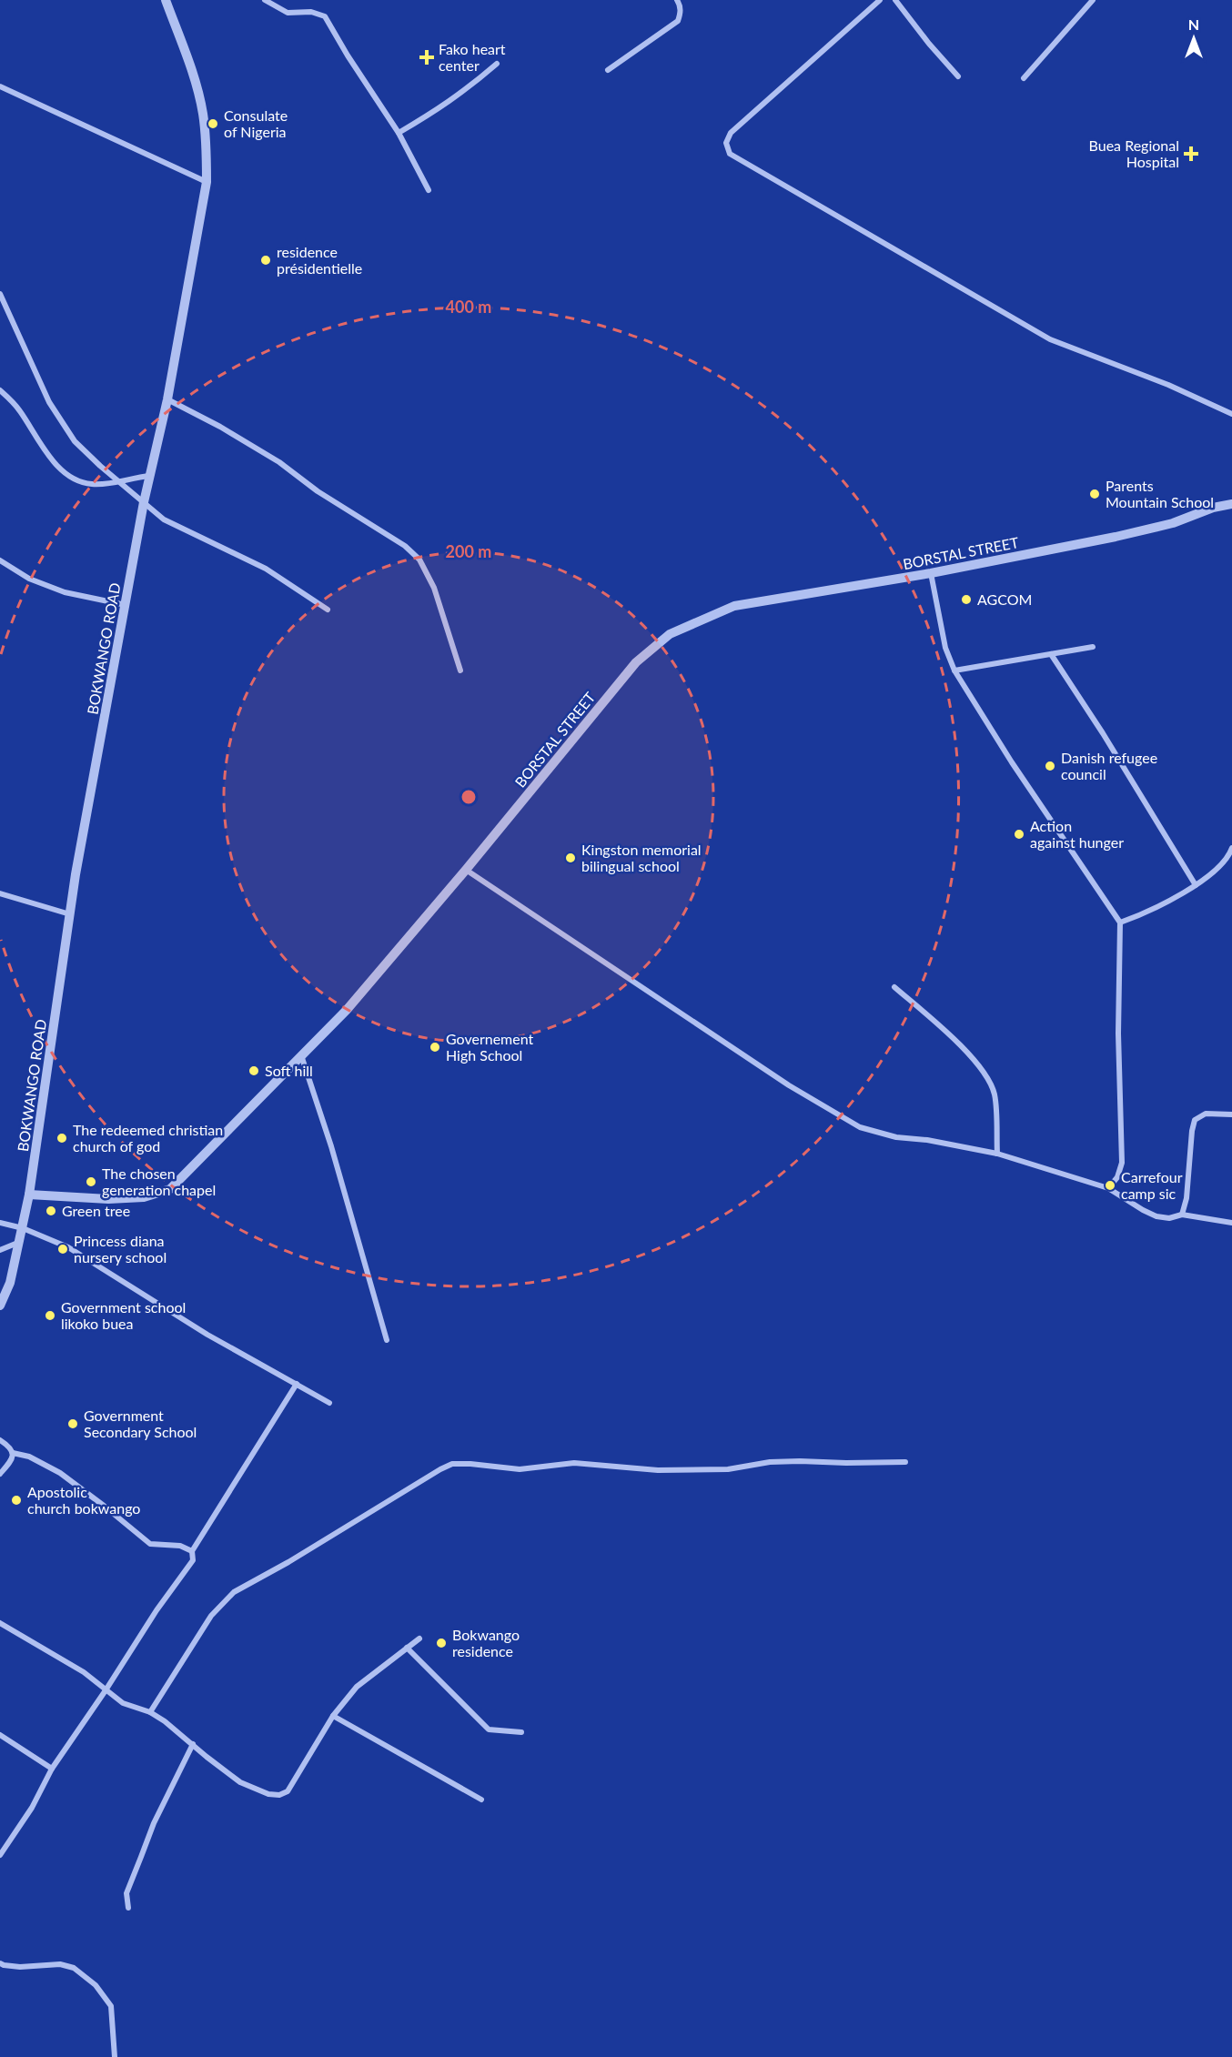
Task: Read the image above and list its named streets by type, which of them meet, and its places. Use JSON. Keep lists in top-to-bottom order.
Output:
{
  "streets": {
    "street": ["BORSTAL STREET", "BOKWANGO ROAD"]
  },
  "crossings": [
    ["BORSTAL STREET", "BOKWANGO ROAD"]
  ],
  "places": {
    "health": ["Fako heart center", "Buea Regional Hospital"],
    "other": [
      "Consulate of Nigeria",
      "residence présidentielle",
      "Parents Mountain School",
      "AGCOM",
      "Danish refugee council",
      "Action against hunger",
      "Kingston memorial bilingual school",
      "Governement High School",
      "Soft hill",
      "The redeemed christian church of god",
      "The chosen generation chapel",
      "Carrefour camp sic",
      "Green tree",
      "Princess diana nursery school",
      "Government school likoko buea",
      "Government Secondary School",
      "Apostolic church bokwango",
      "Bokwango residence"
    ]
  },
  "north": "top",
  "rings": ["400 m", "200 m"]
}
